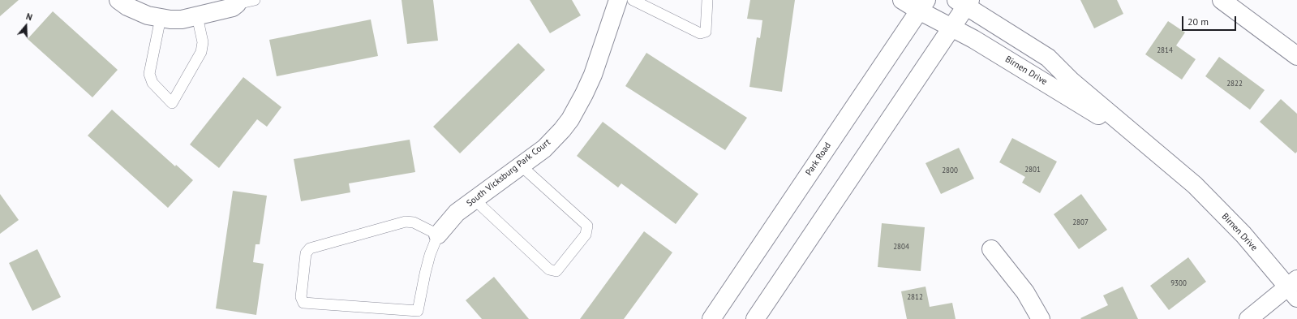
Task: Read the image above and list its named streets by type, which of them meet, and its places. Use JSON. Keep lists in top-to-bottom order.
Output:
{
  "streets": {
    "street": ["Birnen Drive", "Park Road", "South Vicksburg Park Court"]
  },
  "crossings": [
    ["Birnen Drive", "Park Road"]
  ],
  "house_numbers": [
    "2814",
    "2822",
    "2801",
    "2800",
    "2807",
    "2804",
    "9300",
    "2812"
  ],
  "scale_bar": "20 m",
  "north": "top"
}
